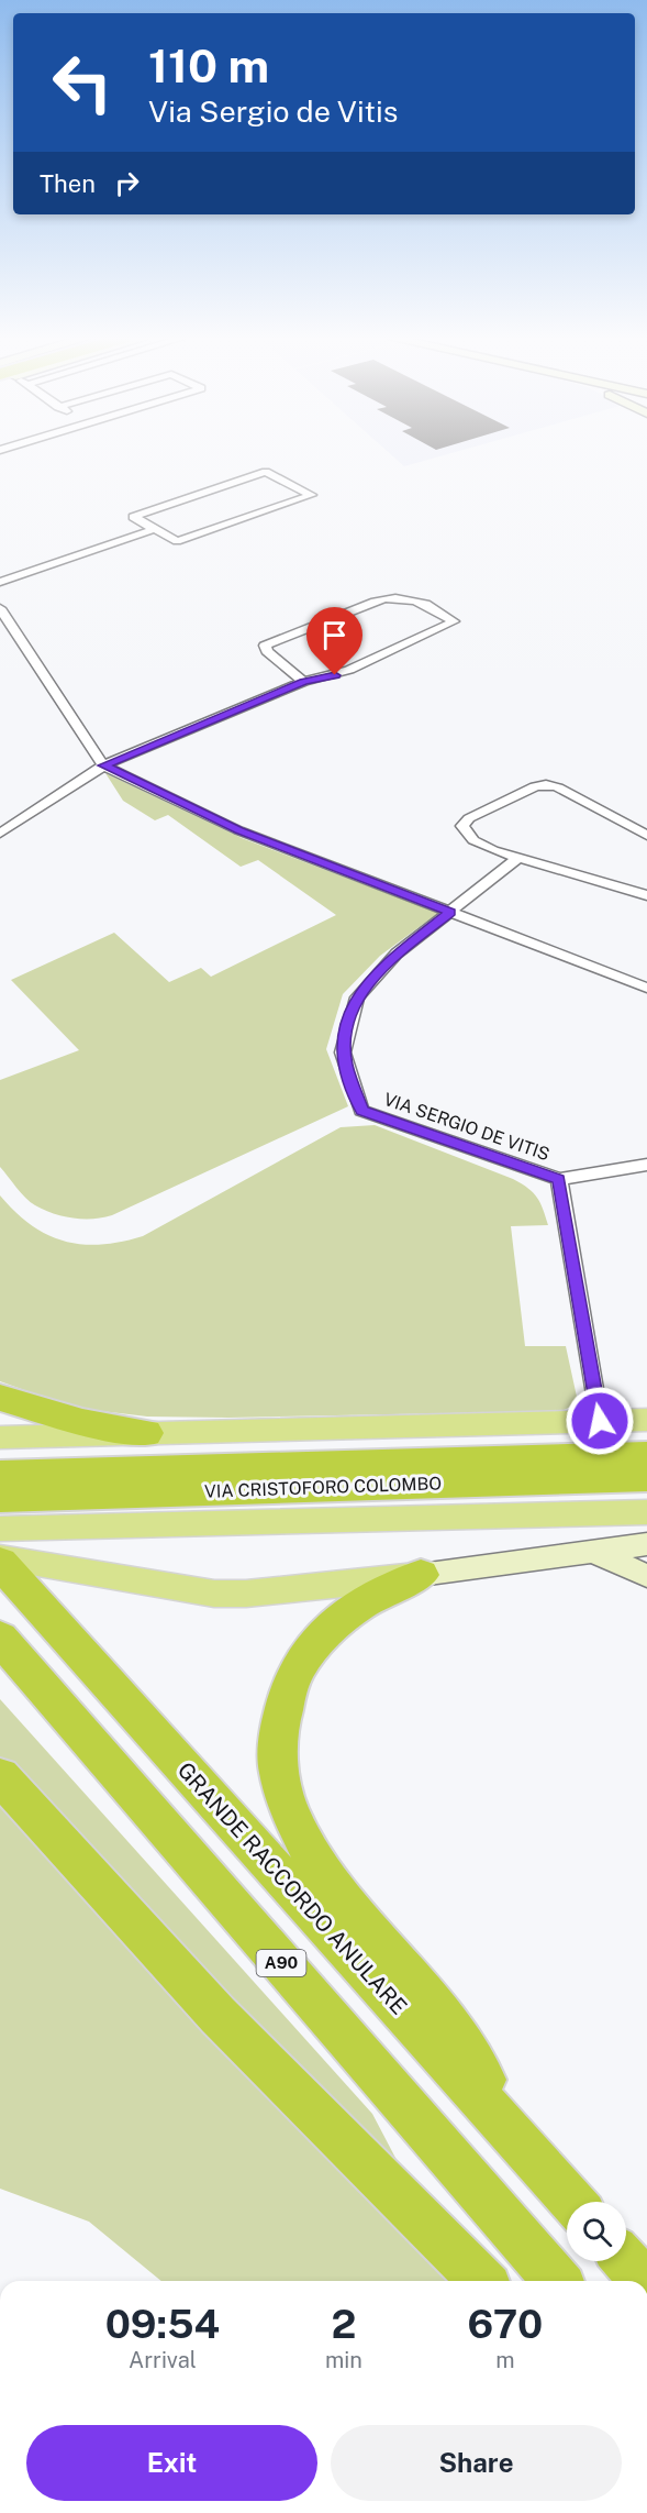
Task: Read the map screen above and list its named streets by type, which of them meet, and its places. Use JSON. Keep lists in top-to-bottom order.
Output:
{
  "streets": {
    "highway": ["VIA CRISTOFORO COLOMBO", "GRANDE RACCORDO ANULARE", "A90"],
    "street": ["VIA SERGIO DE VITIS"]
  },
  "page": {
    "turn": ["110 m", "Via Sergio de Vitis"],
    "then": "Then",
    "eta": [
      "09:54",
      "Arrival",
      "2",
      "min",
      "670",
      "m"
    ],
    "buttons": ["Exit", "Share"]
  }
}
